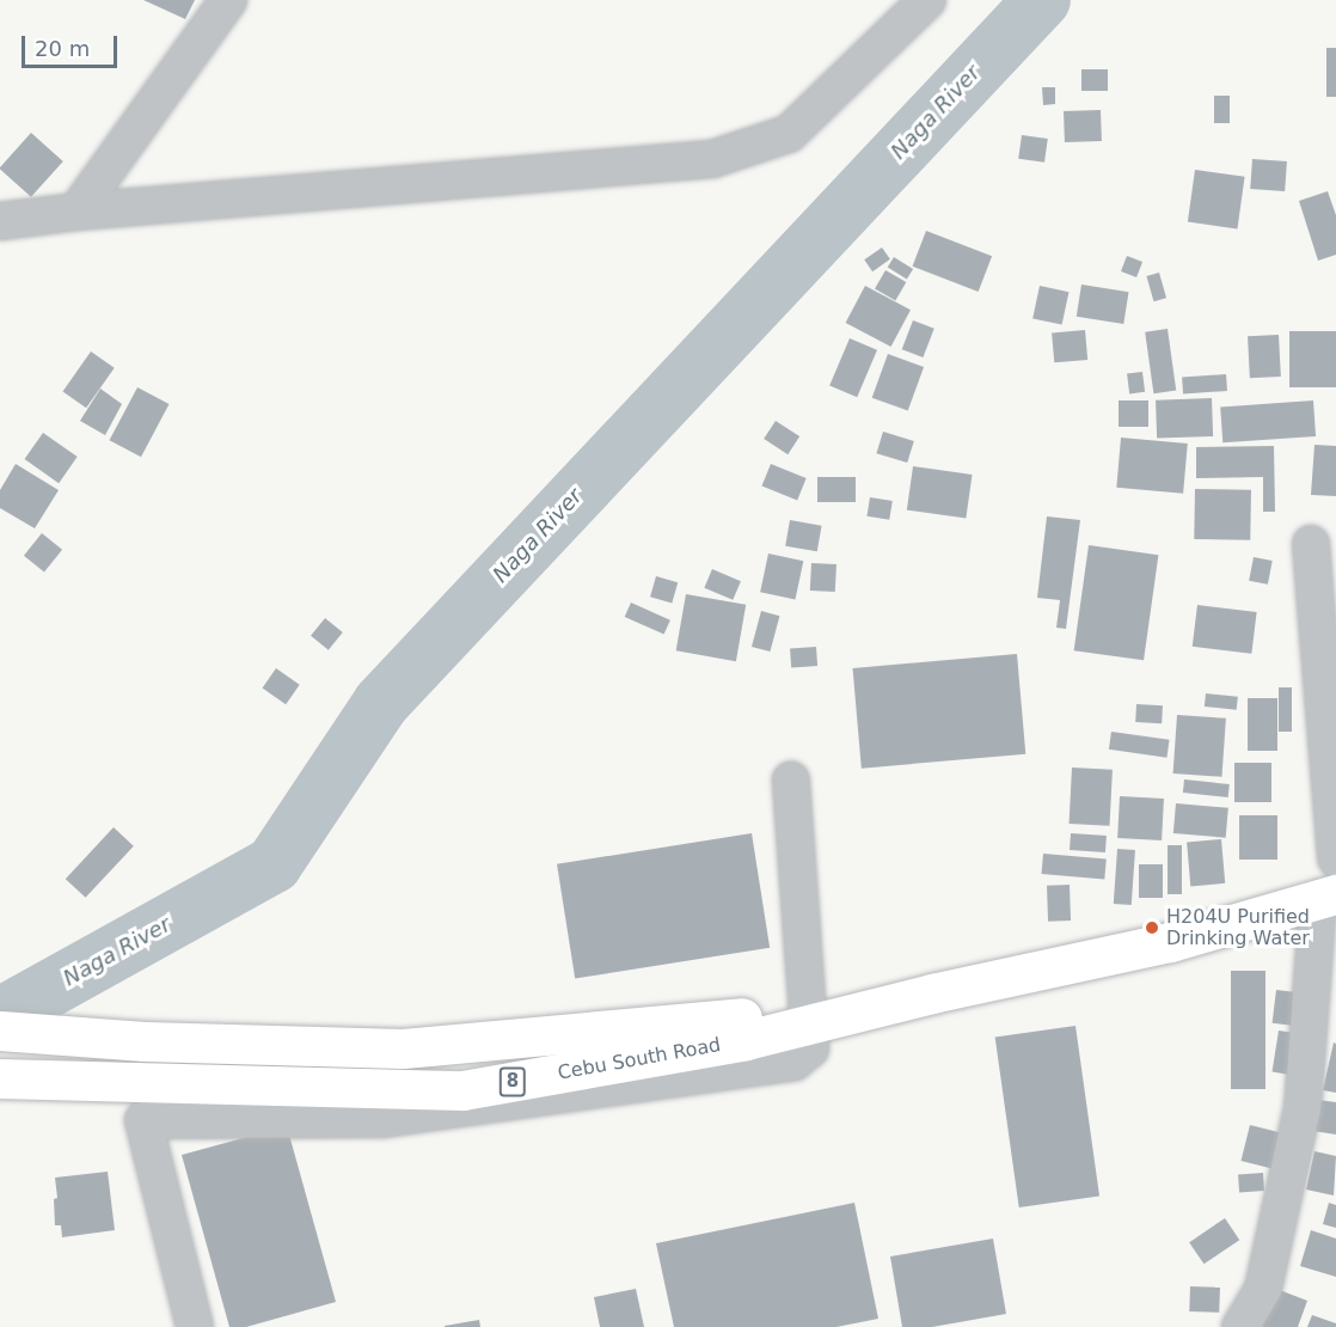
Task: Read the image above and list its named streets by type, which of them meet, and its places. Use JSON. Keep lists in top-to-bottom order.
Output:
{
  "streets": {
    "highway": ["Cebu South Road", "8"]
  },
  "water": ["Naga River"],
  "places": ["H204U Purified Drinking Water"],
  "scale_bar": "20 m"
}
